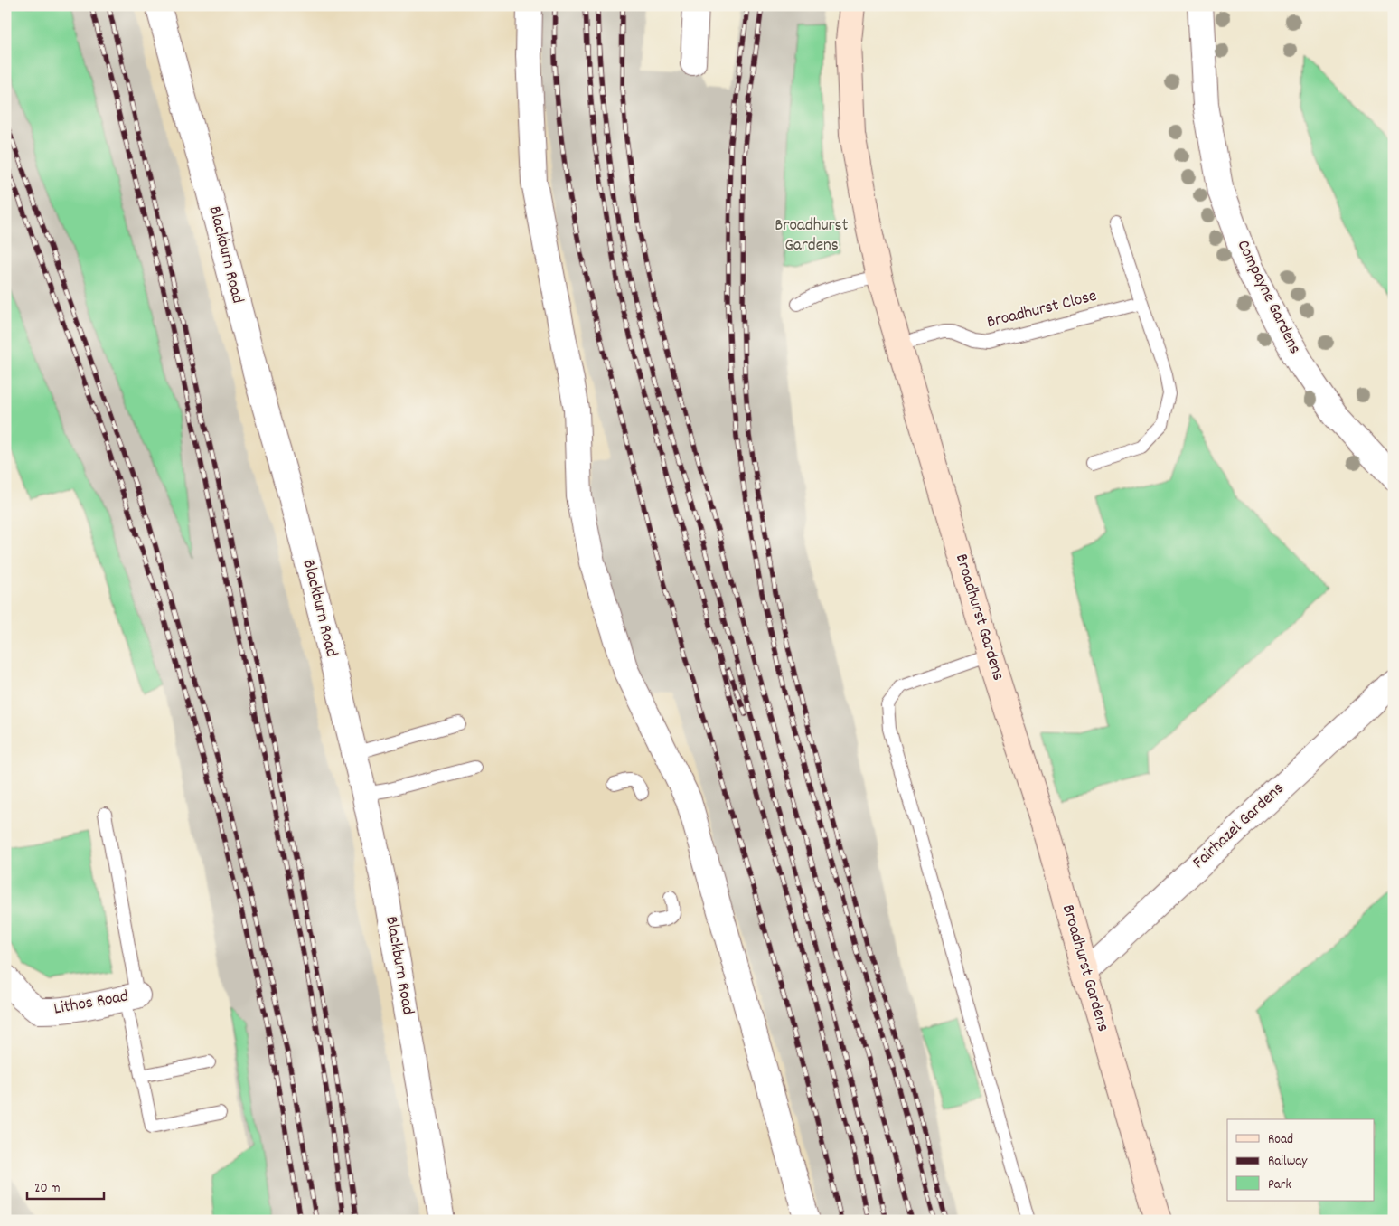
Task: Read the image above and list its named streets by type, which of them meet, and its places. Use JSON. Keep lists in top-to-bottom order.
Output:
{
  "streets": {
    "street": [
      "Blackburn Road",
      "Compayne Gardens",
      "Broadhurst Gardens",
      "Fairhazel Gardens",
      "Lithos Road"
    ],
    "lane": ["Broadhurst Close"]
  },
  "crossings": [
    ["Broadhurst Close", "Broadhurst Gardens"],
    ["Broadhurst Gardens", "Fairhazel Gardens"]
  ],
  "parks": ["Broadhurst Gardens"],
  "legend": ["Road", "Railway", "Park"],
  "scale_bar": "20 m"
}
